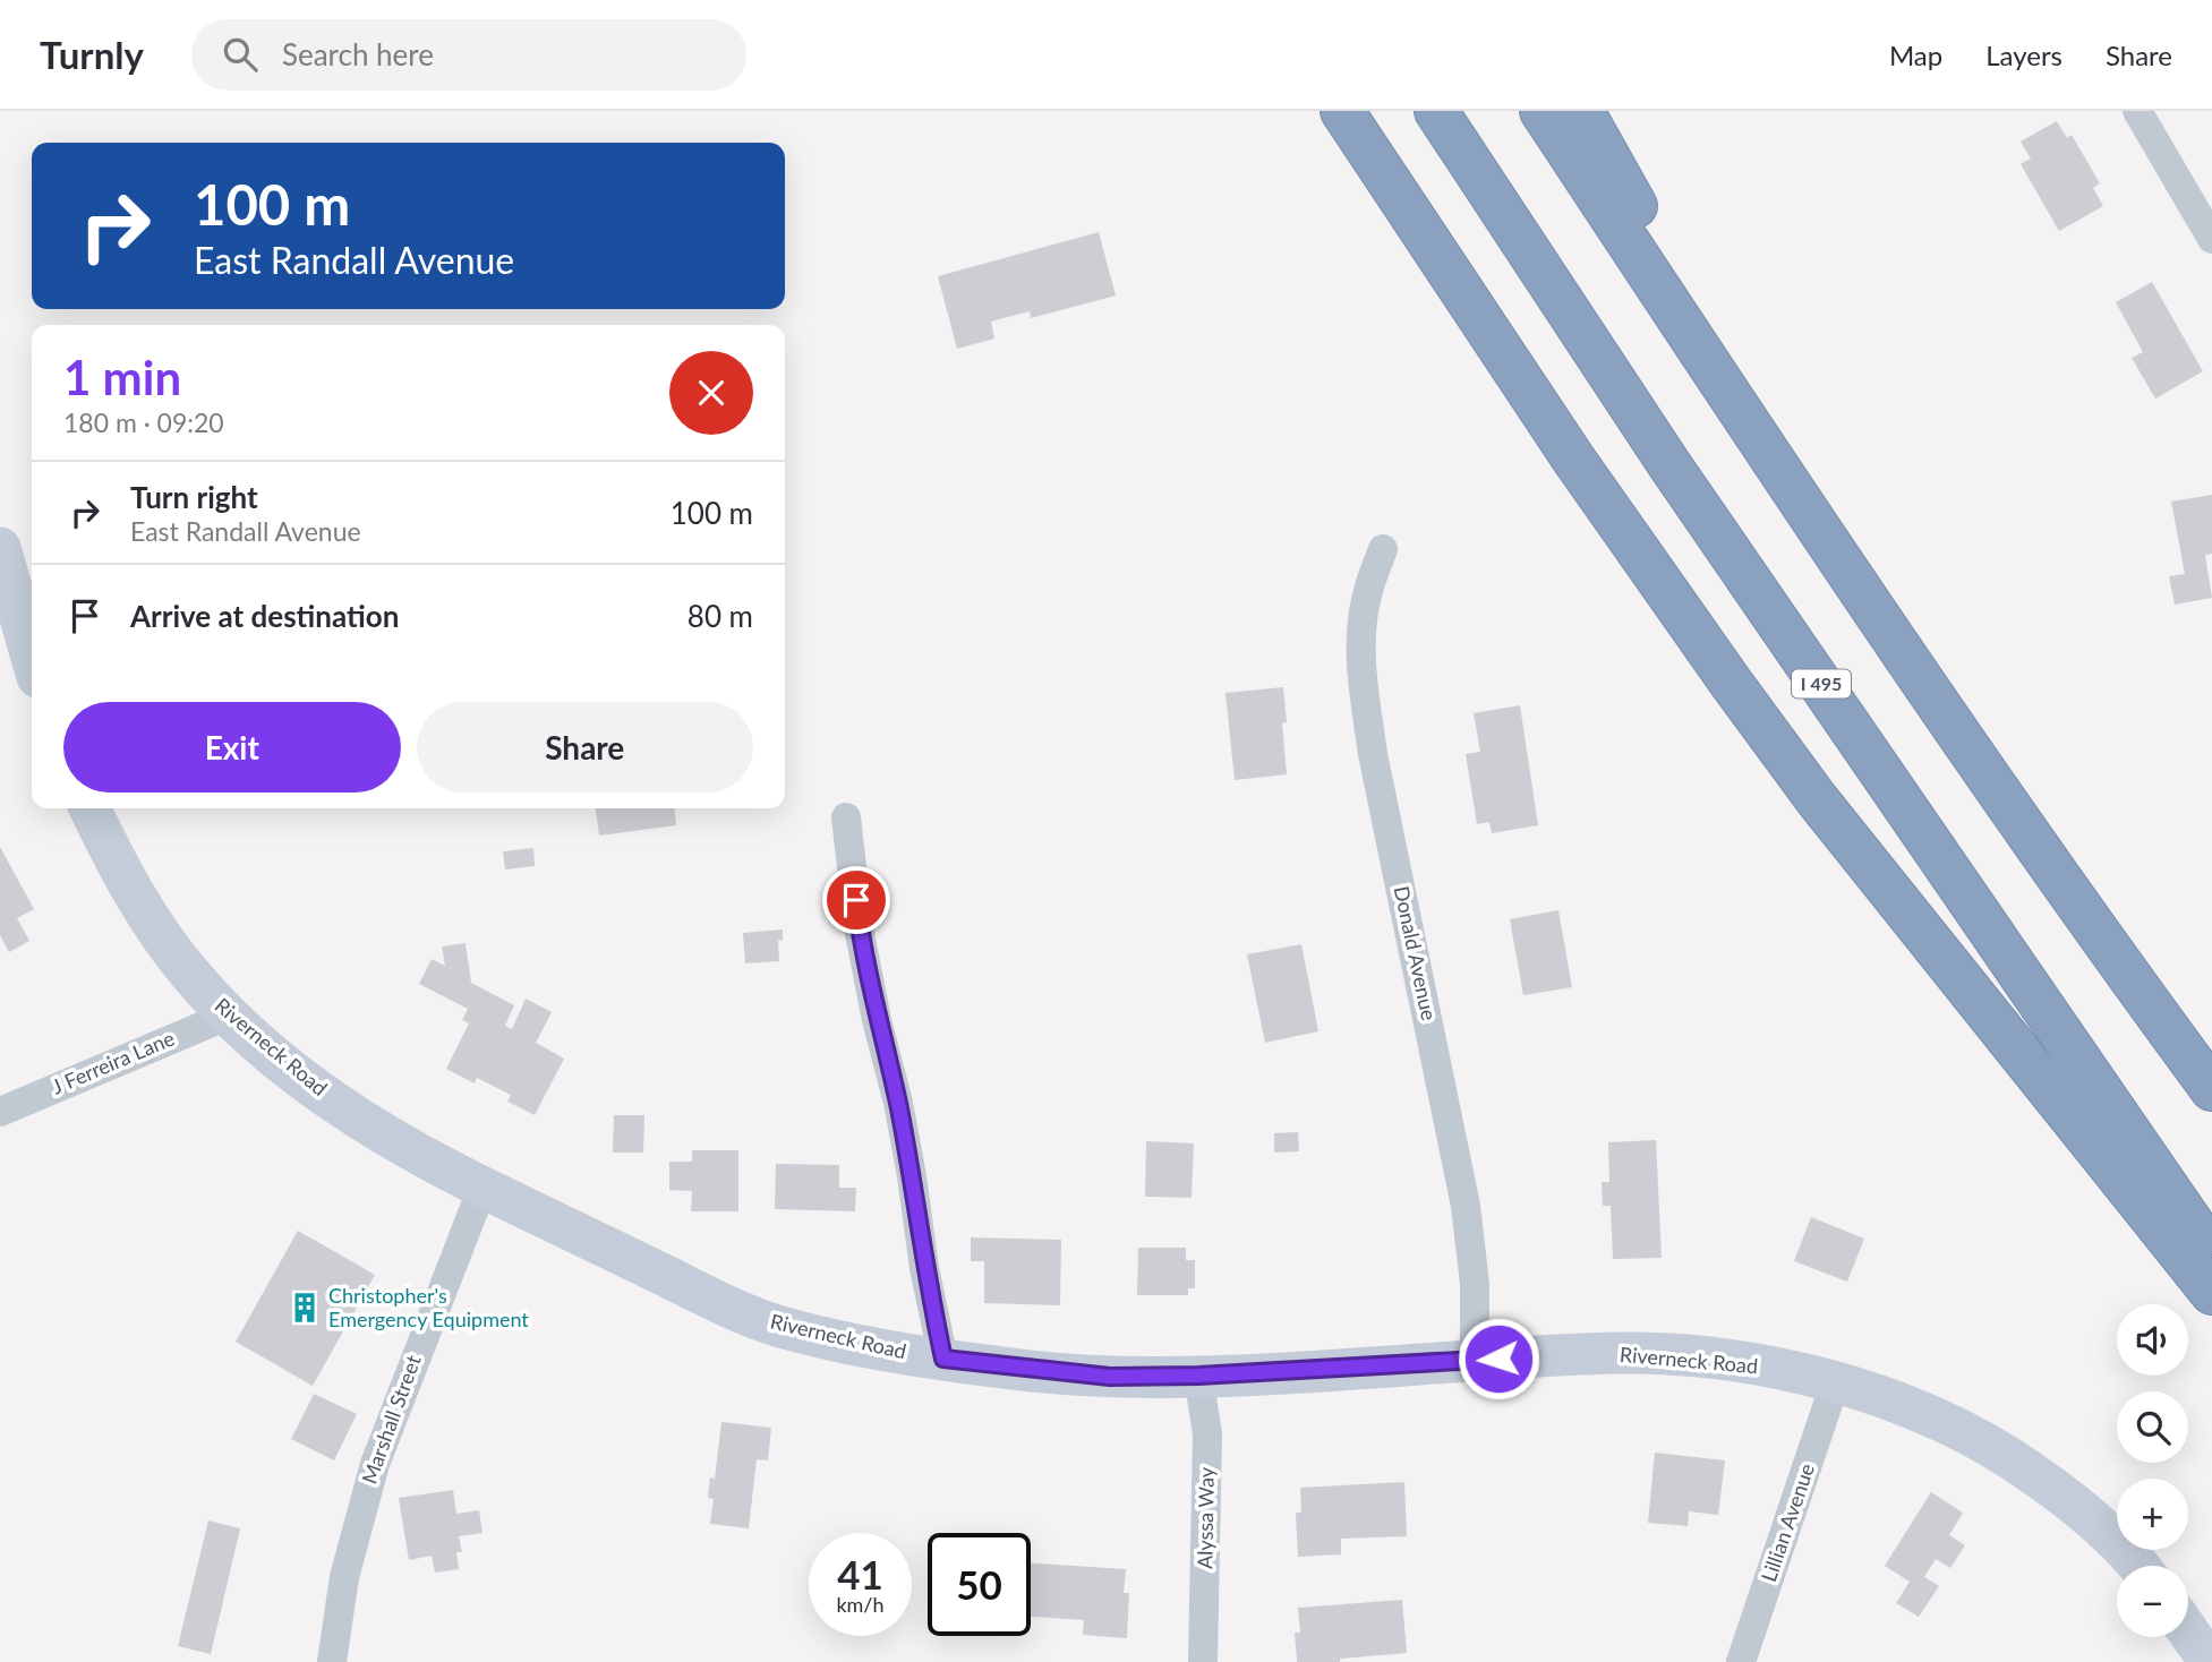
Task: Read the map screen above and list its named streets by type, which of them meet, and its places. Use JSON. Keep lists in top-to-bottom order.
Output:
{
  "streets": {
    "highway": ["I 495"],
    "main road": ["Riverneck Road"],
    "street": [
      "Donald Avenue",
      "J Ferreira Lane",
      "Marshall Street",
      "Alyssa Way",
      "Lillian Avenue"
    ]
  },
  "crossings": [
    ["Donald Avenue", "Riverneck Road"],
    ["Riverneck Road", "J Ferreira Lane"],
    ["Riverneck Road", "Marshall Street"],
    ["Riverneck Road", "Alyssa Way"],
    ["Riverneck Road", "Lillian Avenue"]
  ],
  "places": {
    "building": ["Christopher's Emergency Equipment"]
  },
  "page": {
    "header": "Turnly",
    "search": "Search here",
    "nav": ["Map", "Layers", "Share"],
    "turn": ["100 m", "East Randall Avenue"],
    "heading": ["1 min", "180 m · 09:20"],
    "list": [
      {
        "name": "Turn right",
        "note": "East Randall Avenue",
        "value": "100 m"
      },
      {
        "name": "Arrive at destination",
        "value": "80 m"
      }
    ],
    "buttons": ["Exit", "Share"],
    "map_buttons": ["+", "−"],
    "speed": "41 km/h",
    "limit": "50"
  }
}
